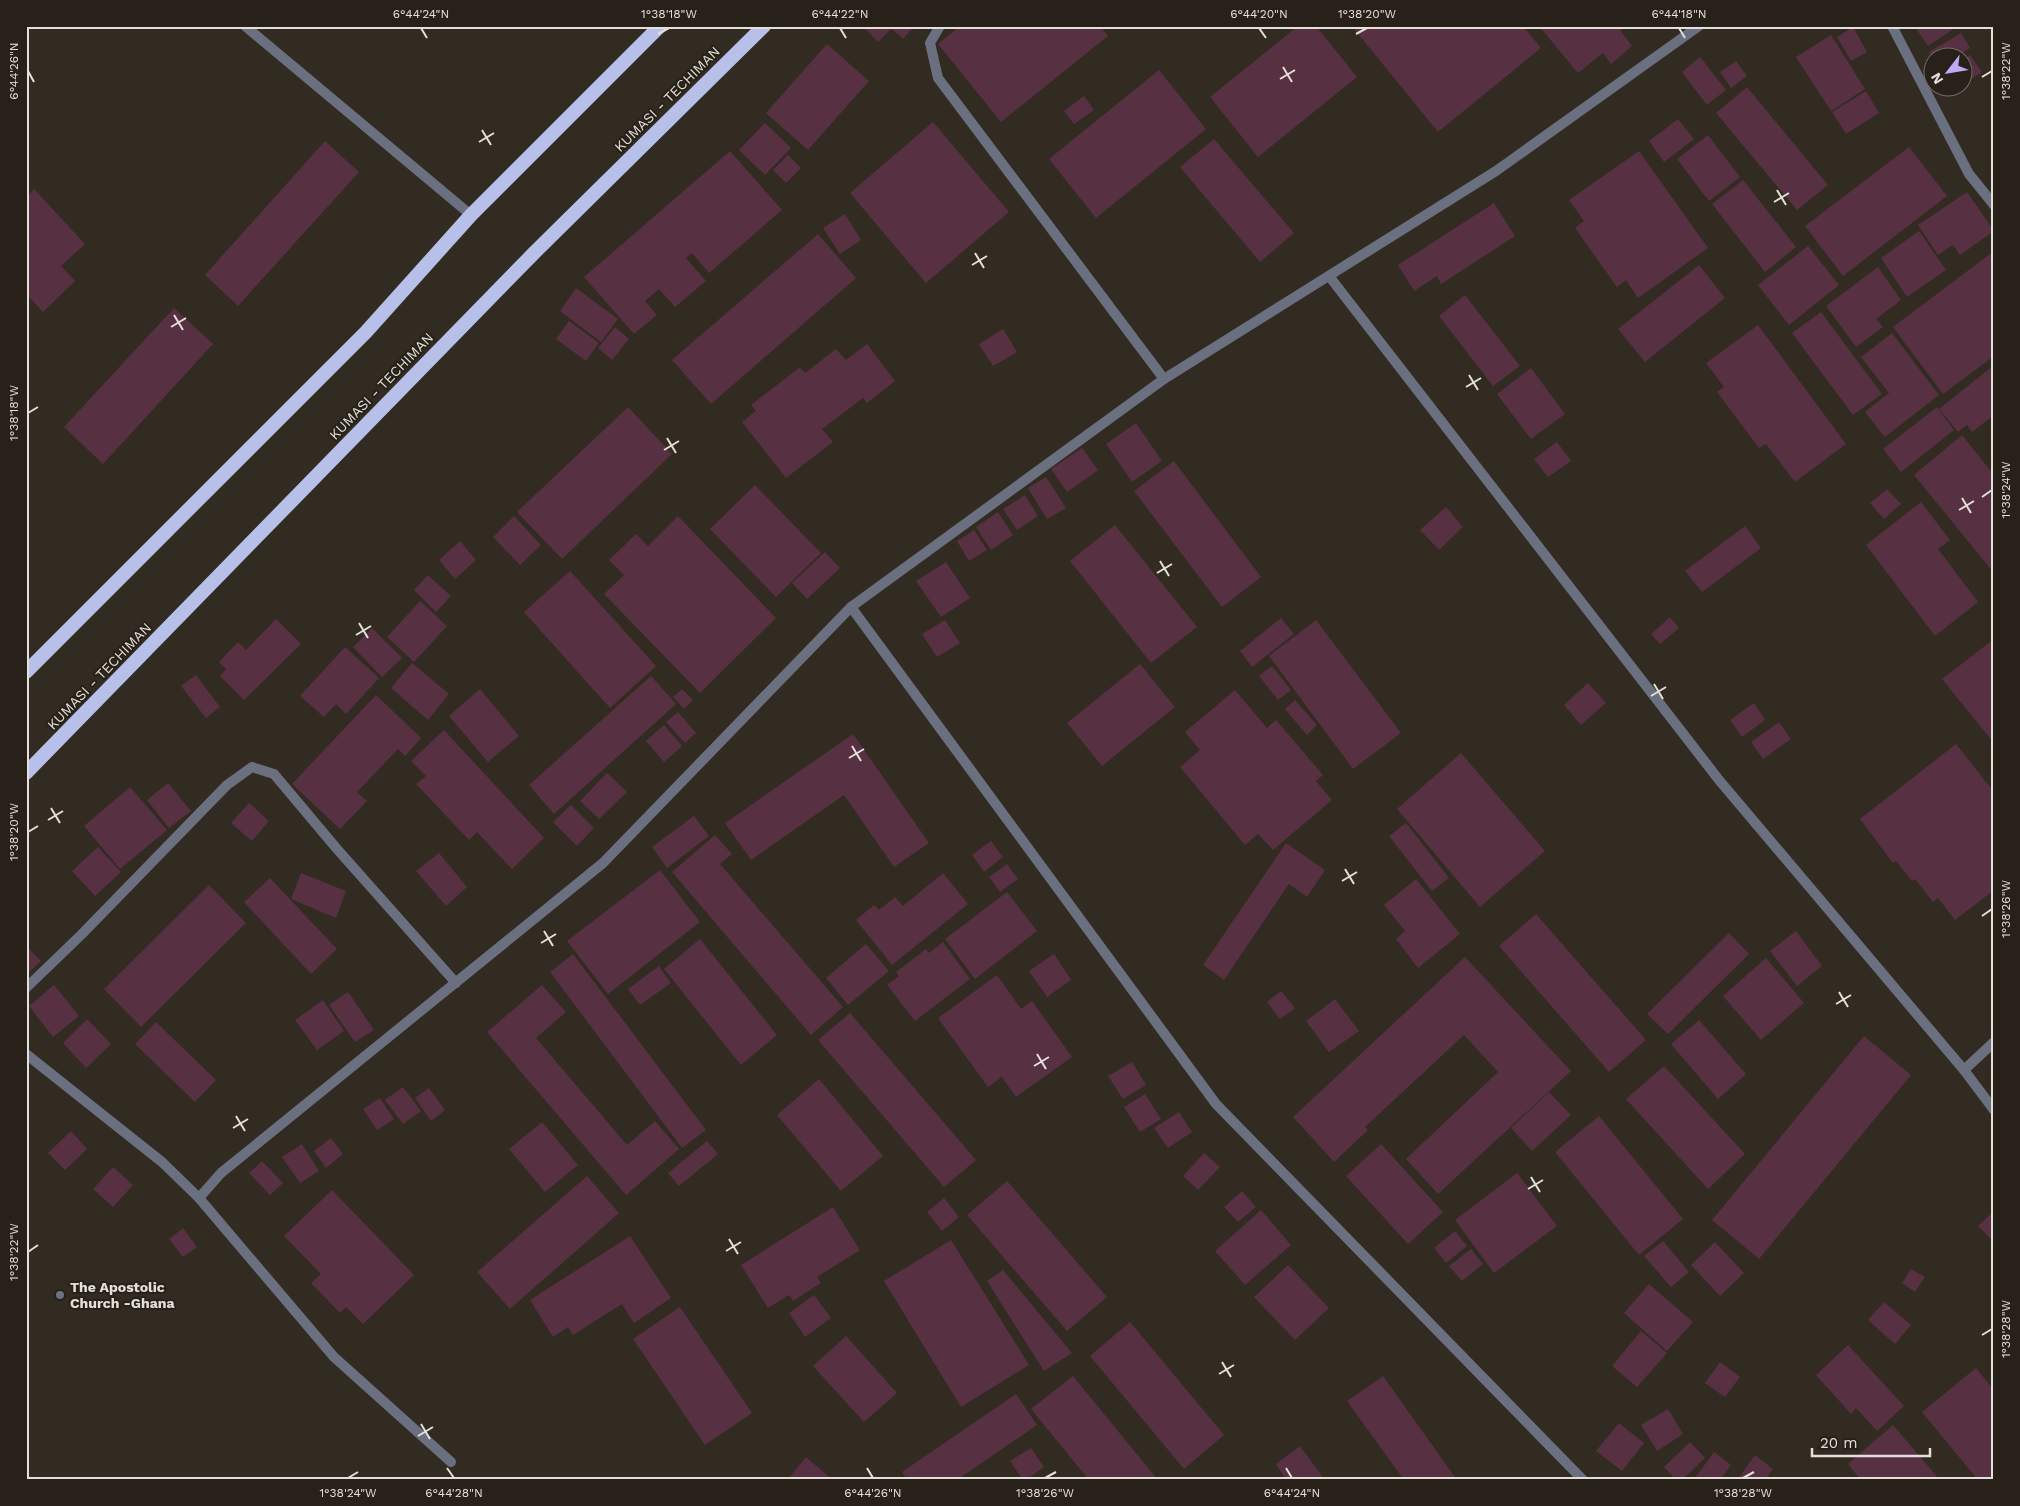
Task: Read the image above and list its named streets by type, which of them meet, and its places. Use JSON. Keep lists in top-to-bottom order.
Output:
{
  "streets": {
    "highway": ["KUMASI - TECHIMAN"]
  },
  "places": ["The Apostolic Church -Ghana"],
  "scale_bar": "20 m",
  "north": "bottom left",
  "coordinates": [
    "6°44'24\"N",
    "1°38'18\"W",
    "6°44'22\"N",
    "6°44'20\"N",
    "1°38'20\"W",
    "6°44'18\"N",
    "1°38'22\"W",
    "6°44'26\"N",
    "1°38'24\"W",
    "1°38'26\"W",
    "1°38'28\"W",
    "6°44'28\"N"
  ]
}
